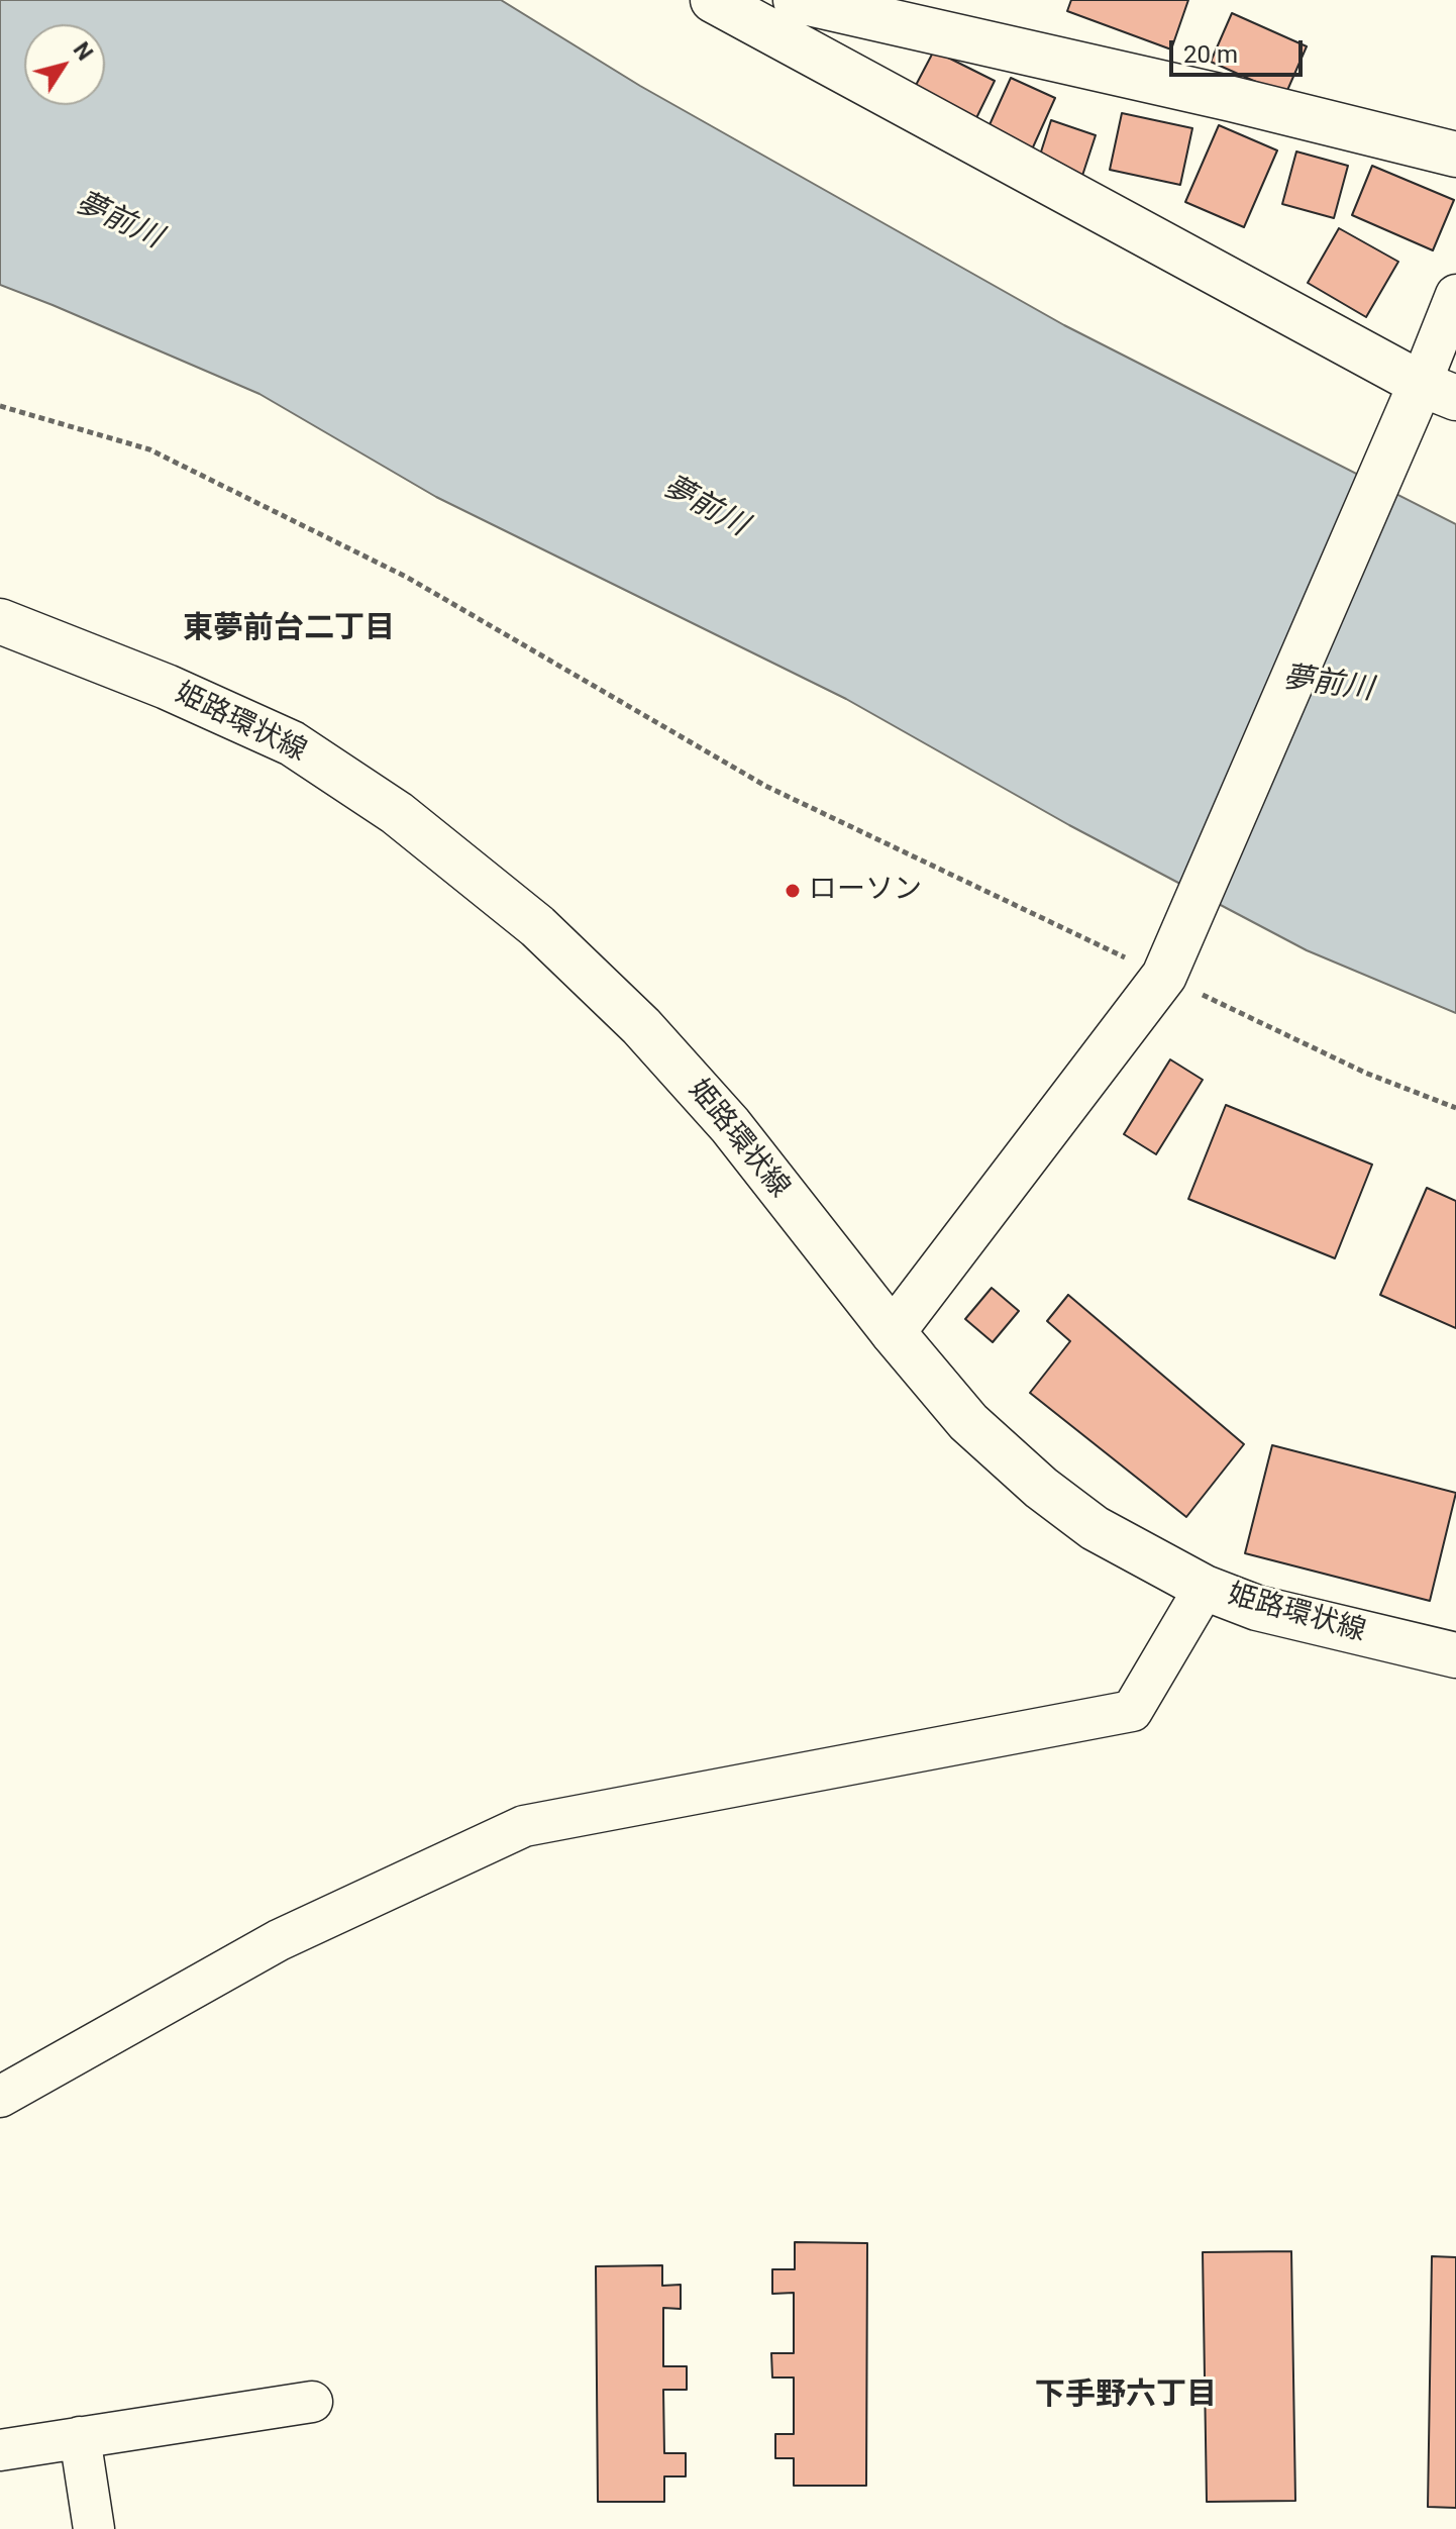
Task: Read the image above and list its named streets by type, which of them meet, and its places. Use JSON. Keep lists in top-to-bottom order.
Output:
{
  "streets": {
    "street": ["姫路環状線"]
  },
  "districts": ["東夢前台二丁目", "下手野六丁目"],
  "water": ["夢前川"],
  "places": ["ローソン"],
  "scale_bar": "20 m",
  "north": "top right"
}
